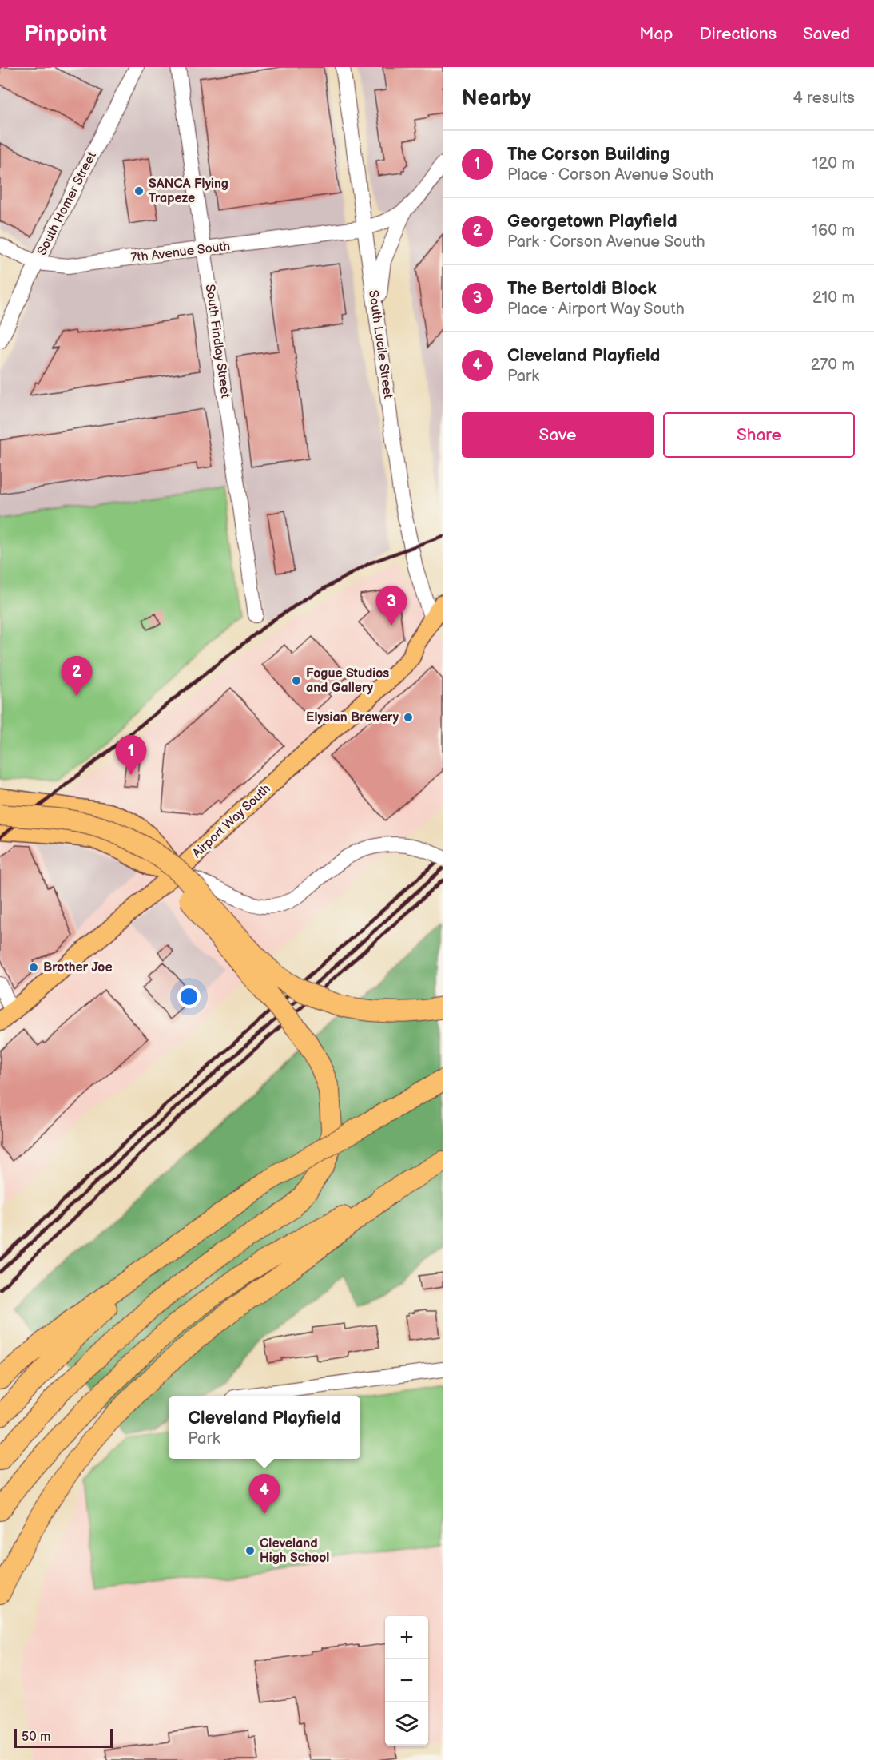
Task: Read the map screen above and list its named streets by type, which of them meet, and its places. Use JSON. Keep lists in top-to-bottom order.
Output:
{
  "streets": {
    "main road": ["Airport Way South"],
    "street": [
      "South Homer Street",
      "7th Avenue South",
      "South Findlay Street",
      "South Lucile Street"
    ]
  },
  "crossings": [
    ["South Homer Street", "7th Avenue South"],
    ["7th Avenue South", "South Findlay Street"],
    ["7th Avenue South", "South Lucile Street"],
    ["South Lucile Street", "Airport Way South"]
  ],
  "places": [
    "SANCA Flying Trapeze",
    "Fogue Studios and Gallery",
    "Elysian Brewery",
    "Brother Joe",
    "Cleveland High School"
  ],
  "scale_bar": "50 m",
  "page": {
    "header": "Pinpoint",
    "nav": ["Map", "Directions", "Saved"],
    "heading": ["Nearby", "4 results"],
    "list": [
      {
        "mark": "1",
        "name": "The Corson Building",
        "note": "Place · Corson Avenue South",
        "value": "120 m"
      },
      {
        "mark": "2",
        "name": "Georgetown Playfield",
        "note": "Park · Corson Avenue South",
        "value": "160 m"
      },
      {
        "mark": "3",
        "name": "The Bertoldi Block",
        "note": "Place · Airport Way South",
        "value": "210 m"
      },
      {
        "mark": "4",
        "name": "Cleveland Playfield",
        "note": "Park",
        "value": "270 m"
      }
    ],
    "buttons": ["Save", "Share"],
    "pins": [
      "3",
      "2",
      "1",
      "4"
    ],
    "popup": ["Cleveland Playfield", "Park"],
    "map_buttons": ["+", "−"],
    "scale": "50 m"
  }
}
